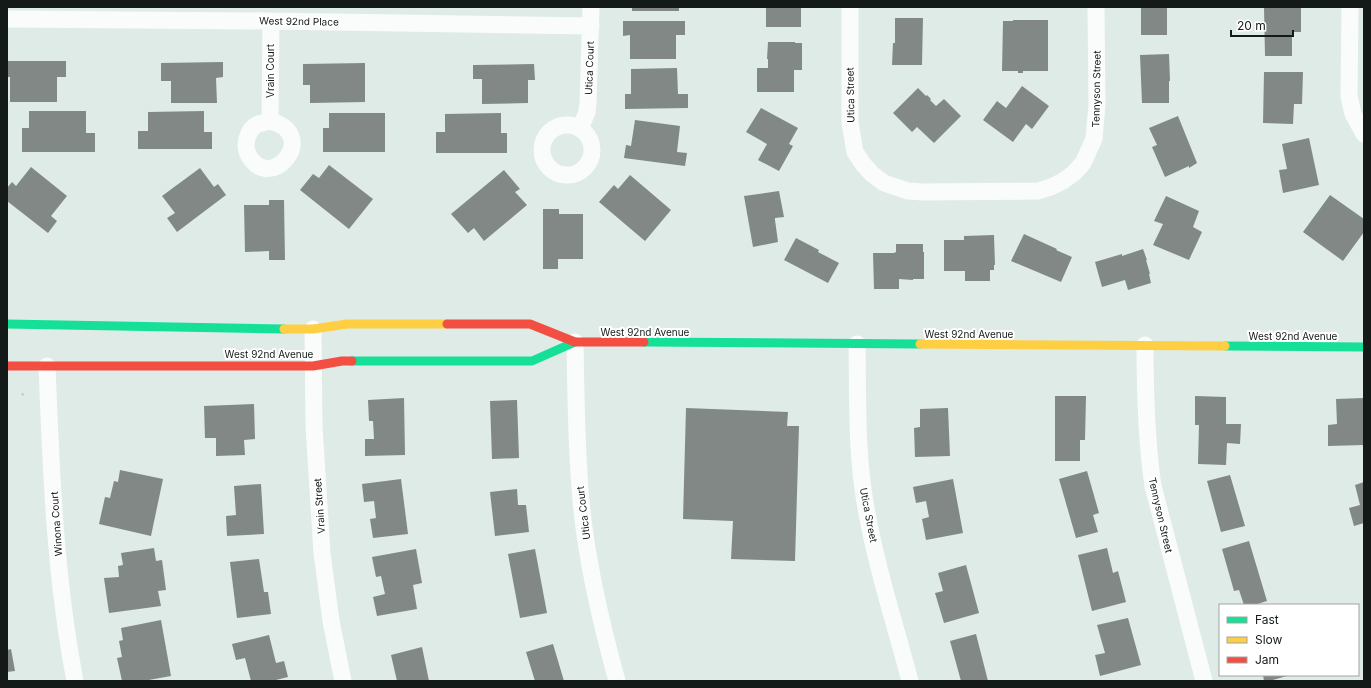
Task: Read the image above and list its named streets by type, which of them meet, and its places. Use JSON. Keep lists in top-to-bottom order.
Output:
{
  "streets": {
    "main road": ["West 92nd Avenue"],
    "street": [
      "West 92nd Place",
      "Utica Court",
      "Vrain Court",
      "Tennyson Street",
      "Utica Street",
      "Vrain Street",
      "Winona Court"
    ]
  },
  "crossings": [
    ["West 92nd Place", "Utica Court"],
    ["West 92nd Place", "Vrain Court"],
    ["Utica Court", "West 92nd Avenue"],
    ["Tennyson Street", "Utica Street"],
    ["Tennyson Street", "West 92nd Avenue"],
    ["Utica Street", "West 92nd Avenue"],
    ["West 92nd Avenue", "Vrain Street"],
    ["West 92nd Avenue", "Winona Court"]
  ],
  "legend": ["Fast", "Slow", "Jam"],
  "scale_bar": "20 m"
}
